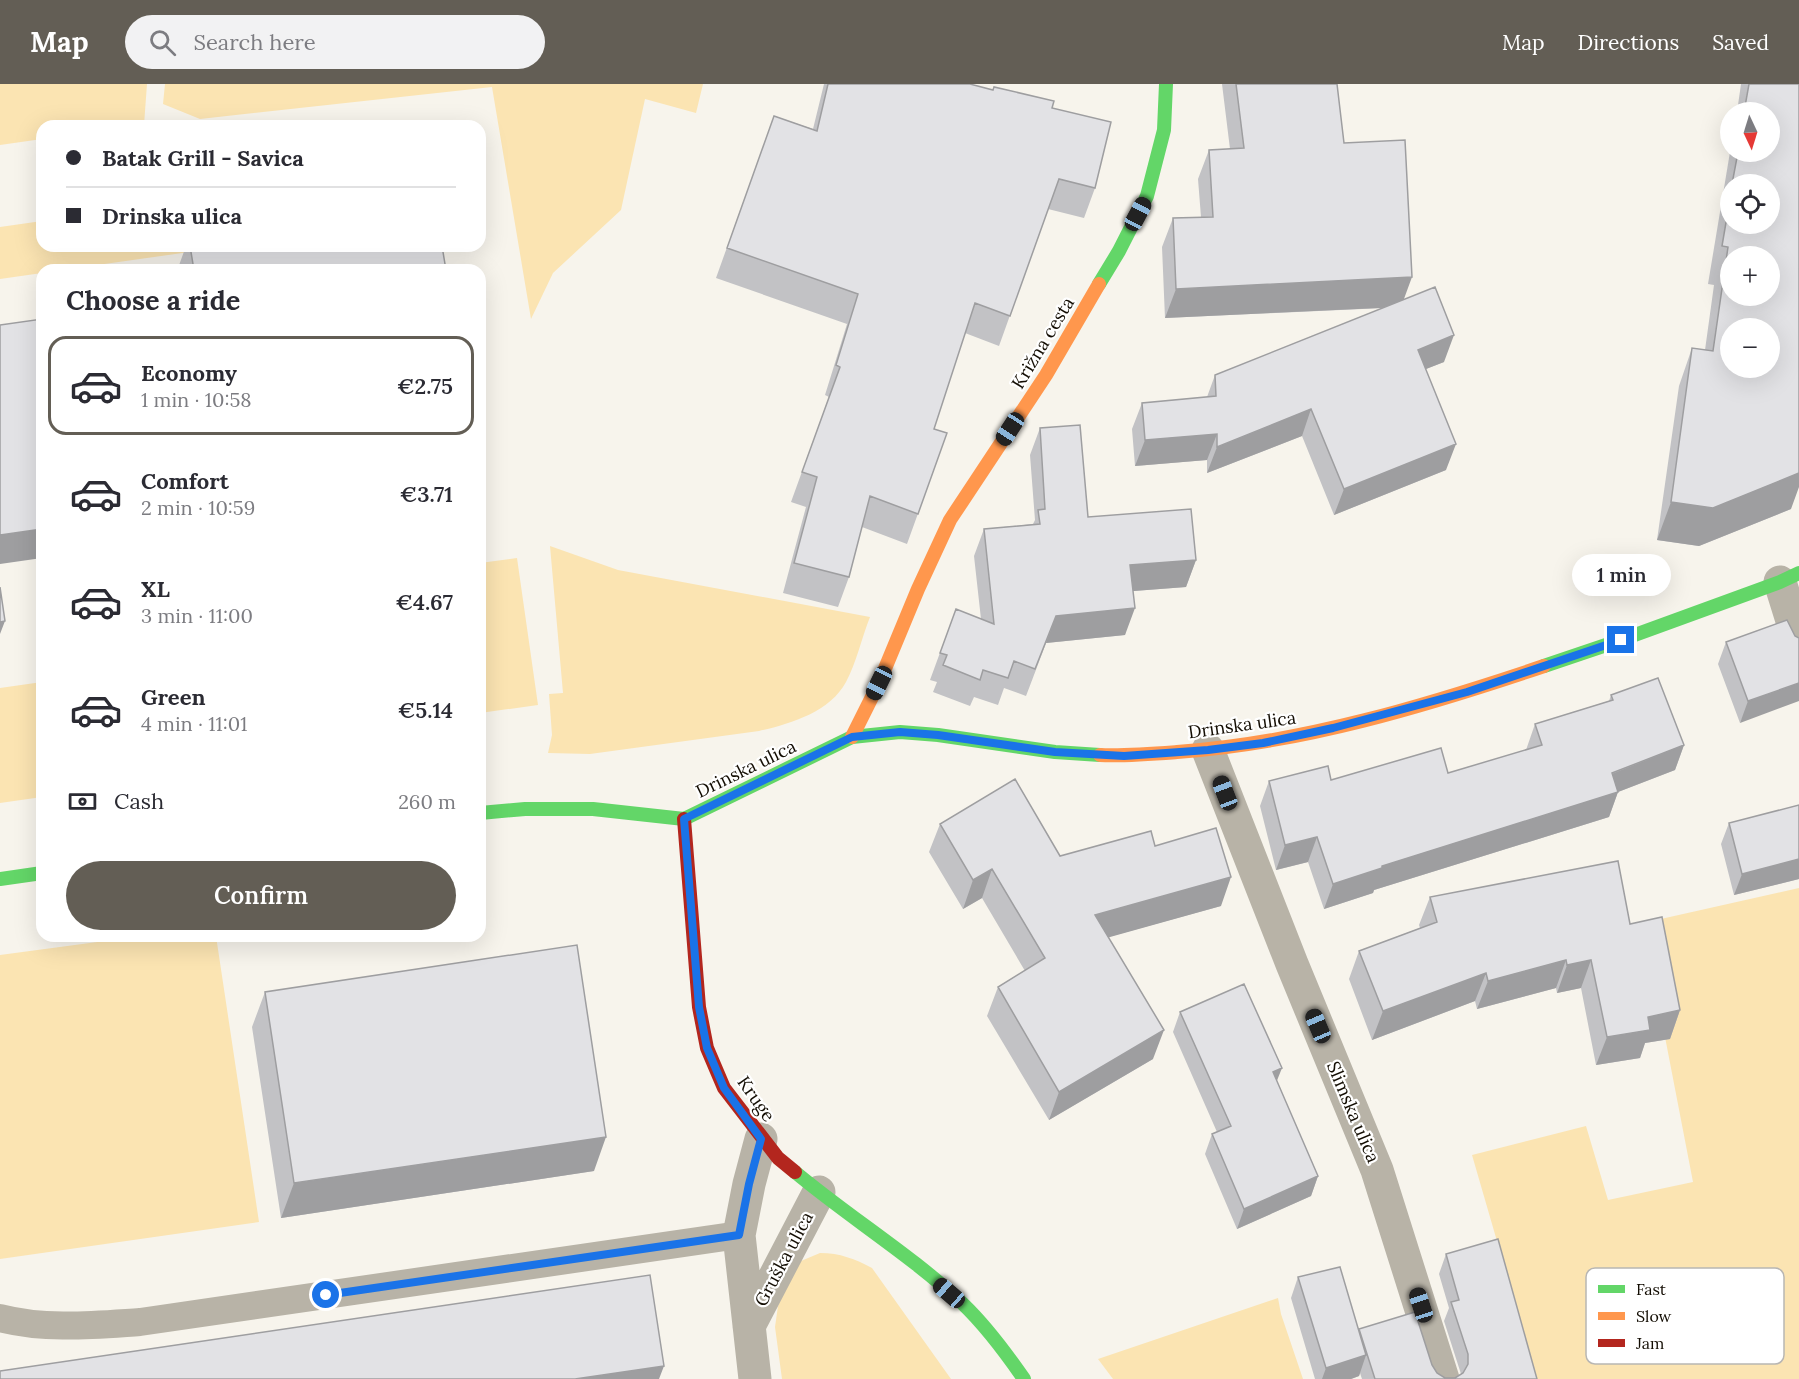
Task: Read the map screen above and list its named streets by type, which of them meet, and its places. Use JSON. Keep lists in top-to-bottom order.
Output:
{
  "streets": {
    "street": [
      "Križna cesta",
      "Drinska ulica",
      "Kruge",
      "Slimska ulica",
      "Gruška ulica"
    ]
  },
  "crossings": [
    ["Križna cesta", "Drinska ulica"],
    ["Drinska ulica", "Kruge"],
    ["Drinska ulica", "Slimska ulica"],
    ["Kruge", "Gruška ulica"]
  ],
  "legend": ["Fast", "Slow", "Jam"],
  "north": "bottom",
  "page": {
    "header": "Map",
    "search": "Search here",
    "nav": ["Map", "Directions", "Saved"],
    "map_buttons": ["+", "−"],
    "banner": ["Batak Grill - Savica", "Drinska ulica"],
    "heading": "Choose a ride",
    "list": [
      {
        "name": "Economy",
        "note": "1 min · 10:58",
        "value": "€2.75"
      },
      {
        "name": "Comfort",
        "note": "2 min · 10:59",
        "value": "€3.71"
      },
      {
        "name": "XL",
        "note": "3 min · 11:00",
        "value": "€4.67"
      },
      {
        "name": "Green",
        "note": "4 min · 11:01",
        "value": "€5.14"
      }
    ],
    "bubble": "1 min",
    "pay": ["Cash", "260 m"],
    "buttons": "Confirm"
  }
}
